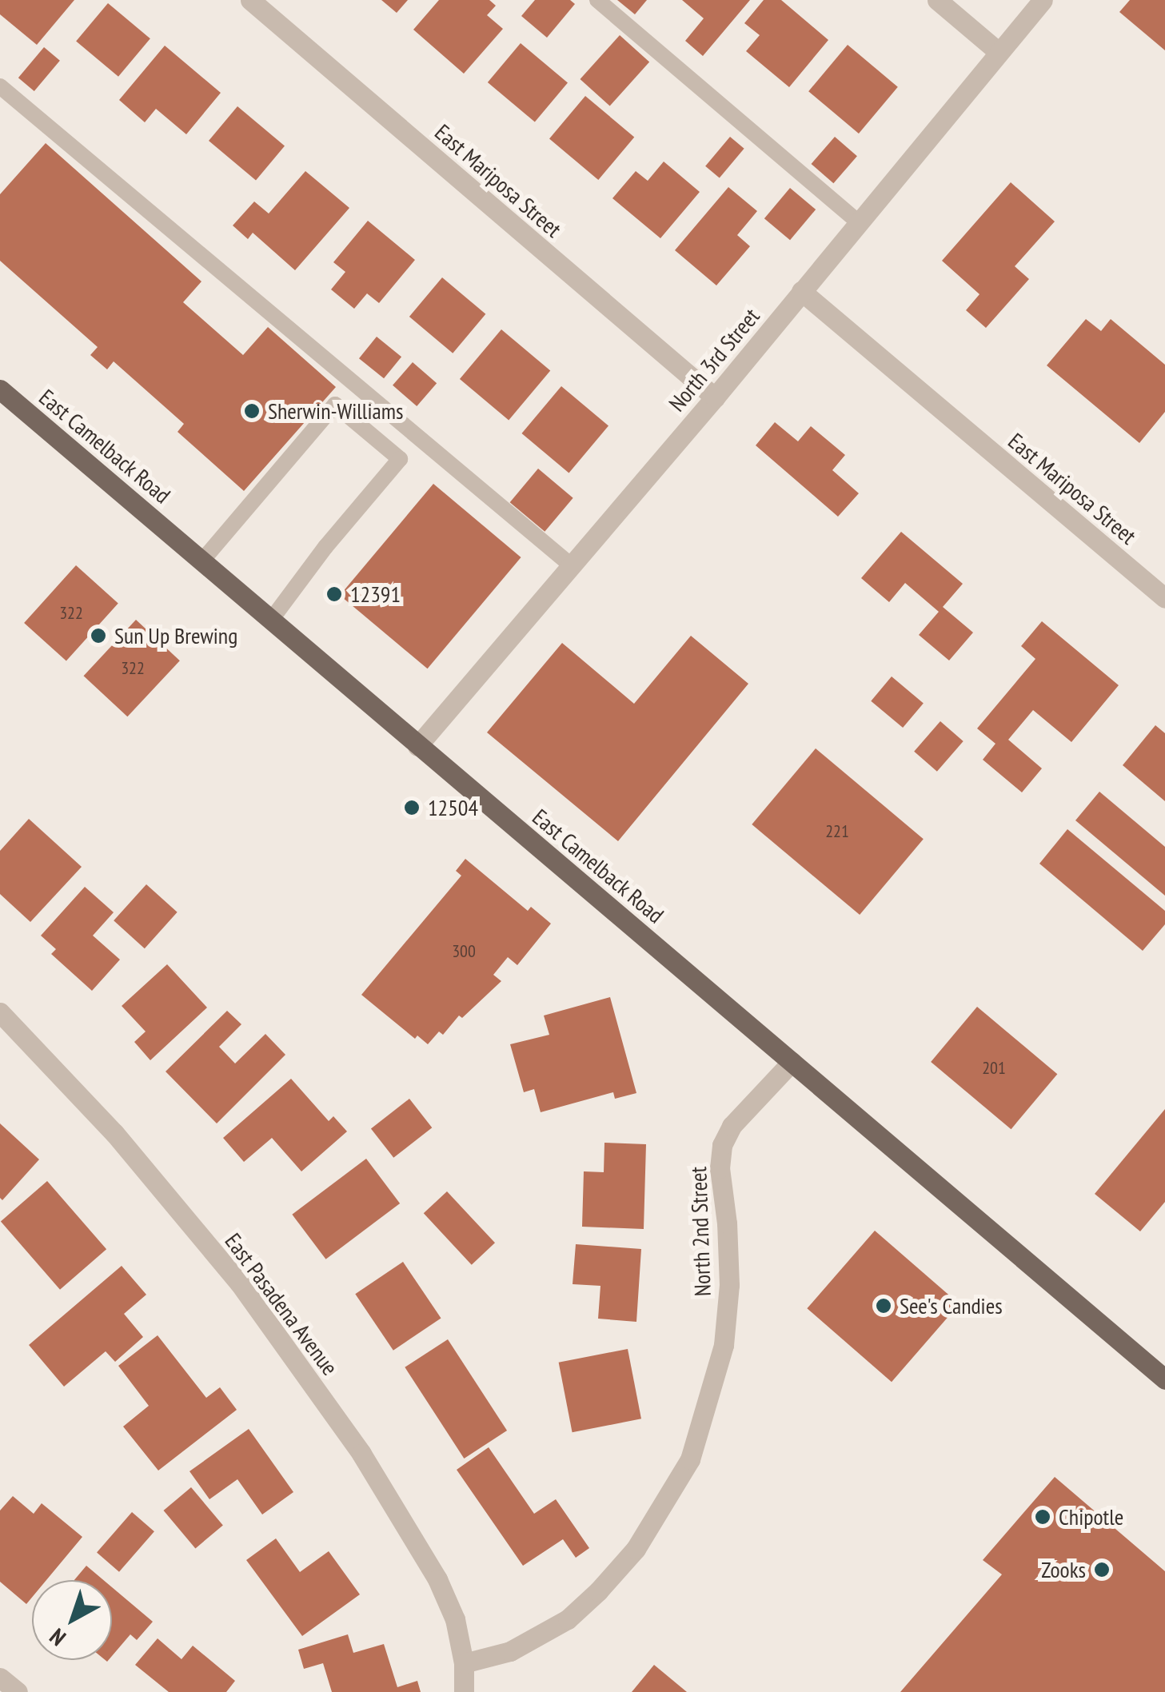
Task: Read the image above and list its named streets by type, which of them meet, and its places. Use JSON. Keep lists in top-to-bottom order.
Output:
{
  "streets": {
    "main road": ["East Camelback Road"],
    "street": [
      "East Mariposa Street",
      "North 3rd Street",
      "North 2nd Street",
      "East Pasadena Avenue"
    ]
  },
  "crossings": [
    ["East Mariposa Street", "North 3rd Street"],
    ["North 3rd Street", "East Camelback Road"],
    ["East Camelback Road", "North 2nd Street"],
    ["North 2nd Street", "East Pasadena Avenue"]
  ],
  "places": [
    "Sherwin-Williams",
    "12391",
    "Sun Up Brewing",
    "12504",
    "See's Candies",
    "Chipotle",
    "Zooks"
  ],
  "house_numbers": [
    "322",
    "322",
    "221",
    "300",
    "201"
  ],
  "north": "bottom left"
}
